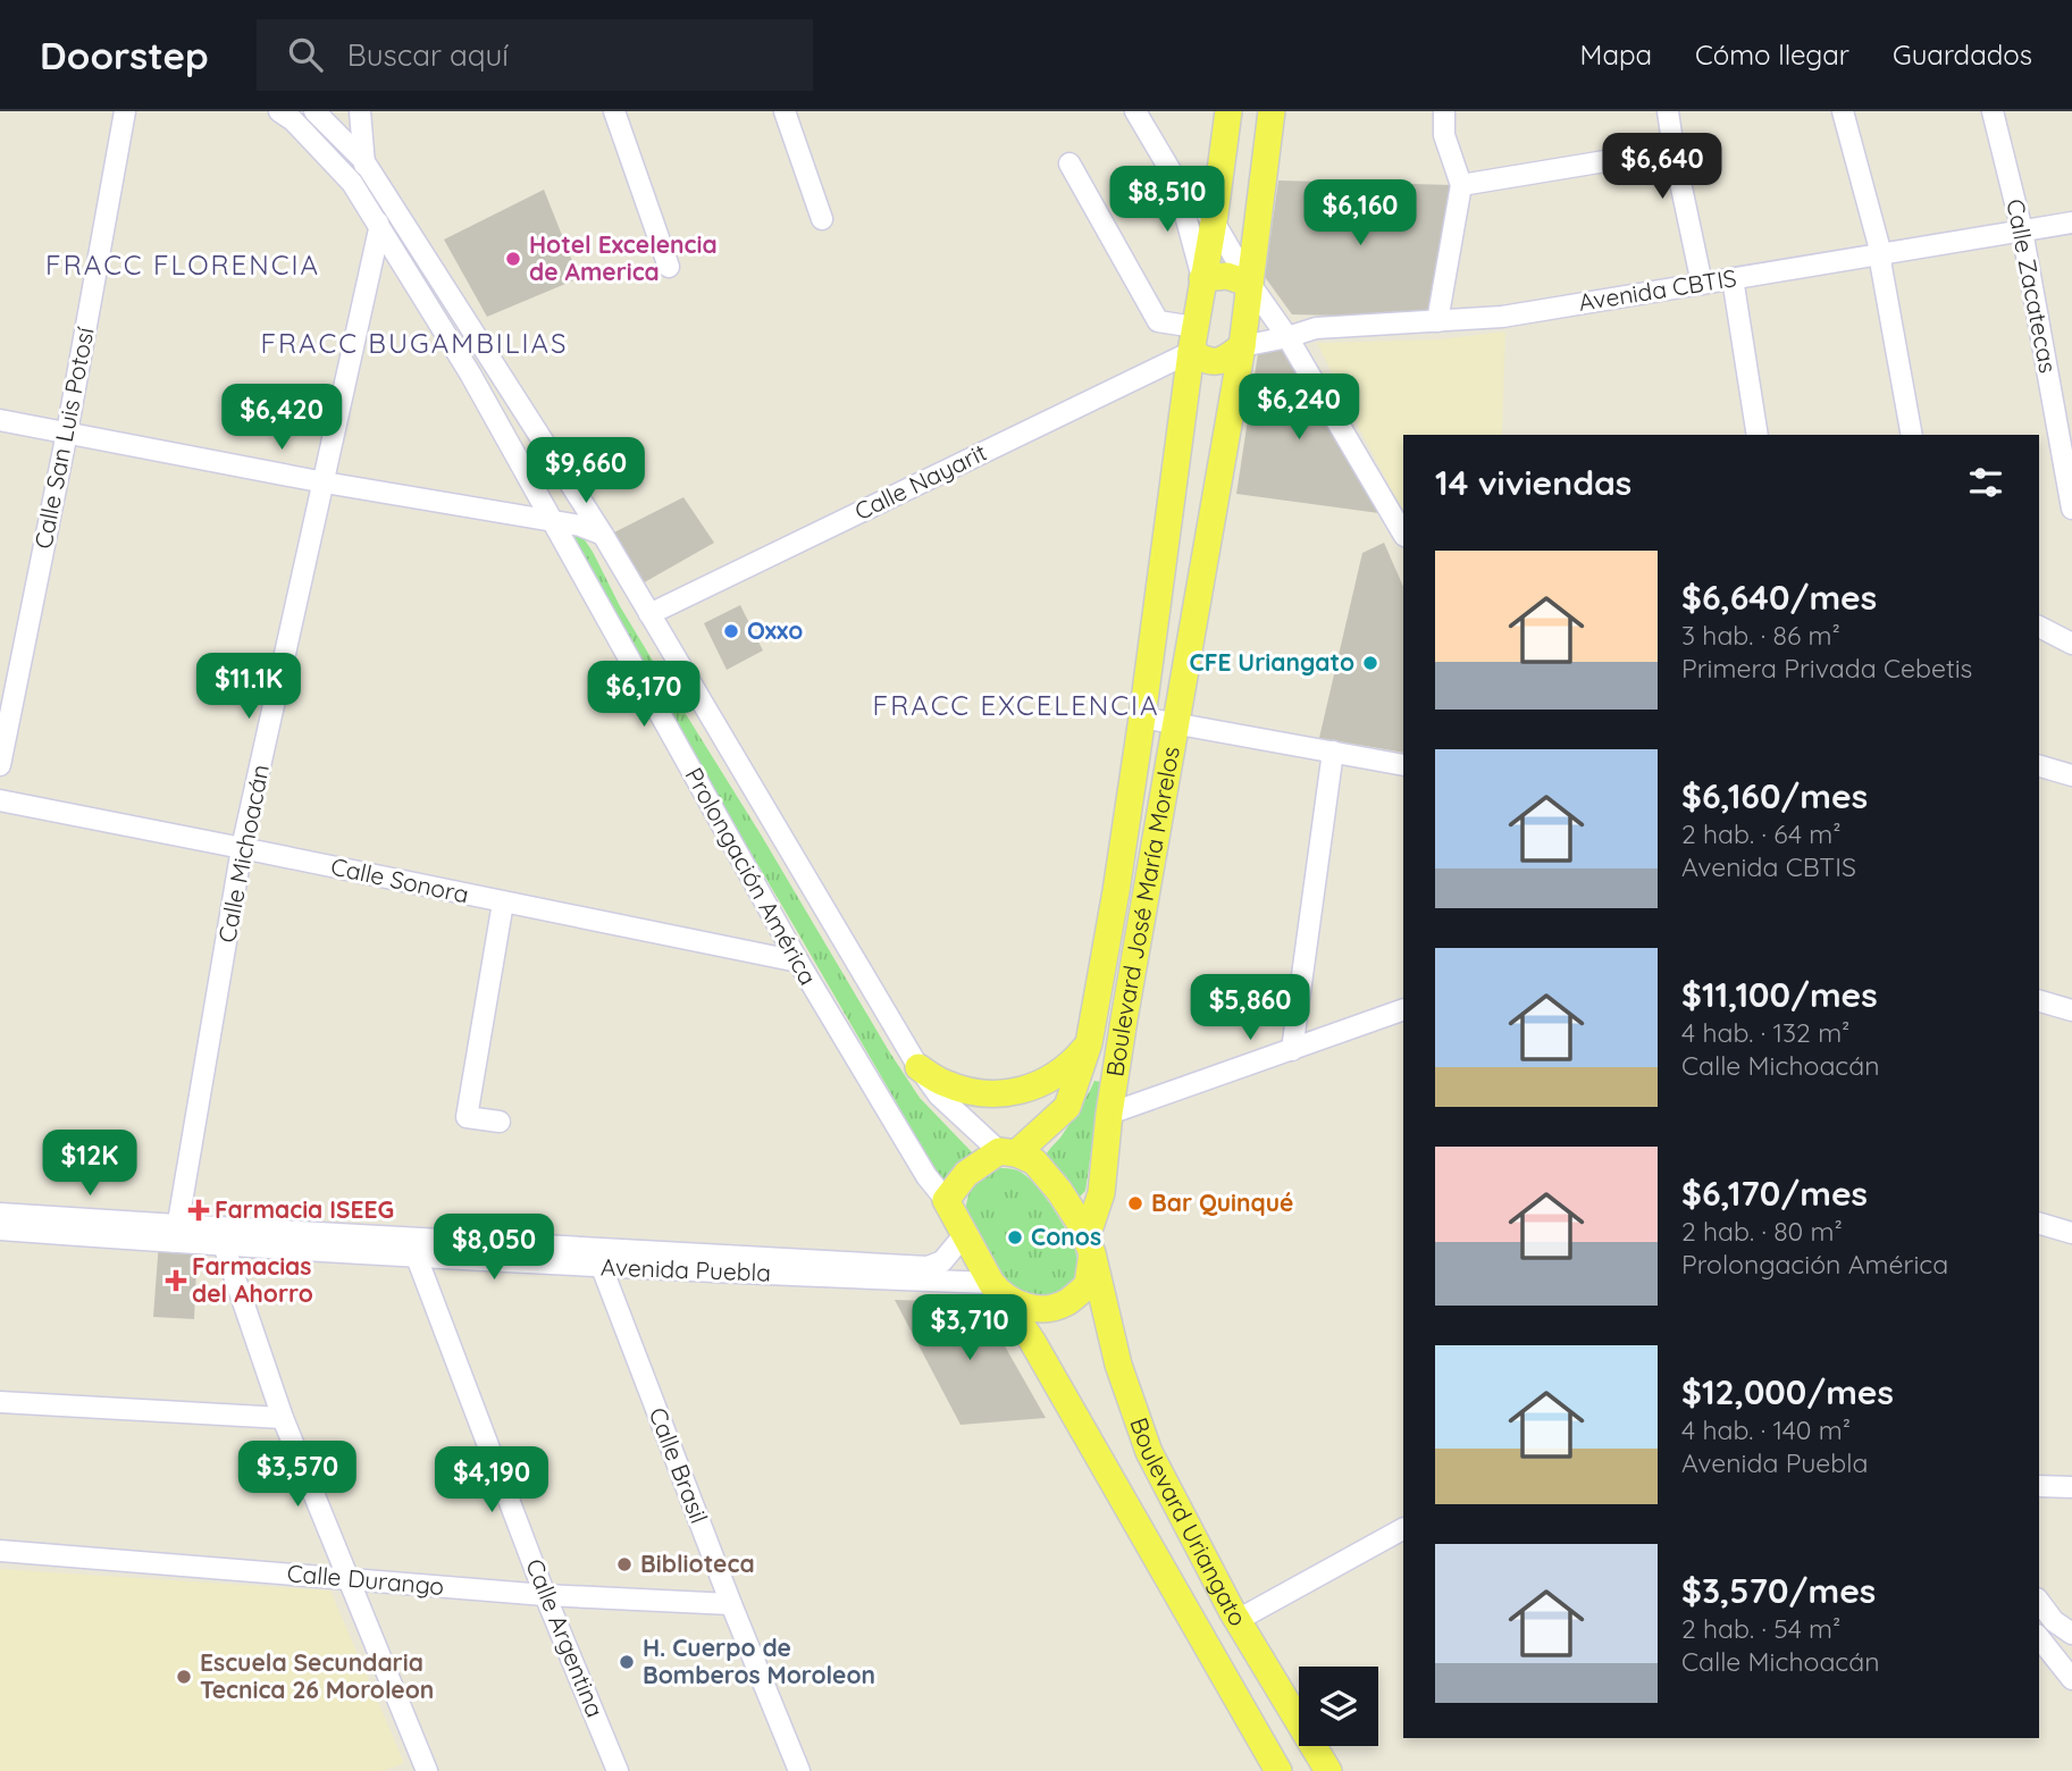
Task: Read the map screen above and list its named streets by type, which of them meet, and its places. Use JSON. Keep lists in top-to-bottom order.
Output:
{
  "streets": {
    "main road": ["Boulevard José María Morelos", "Boulevard Uriangato"],
    "street": [
      "Calle Zacatecas",
      "Avenida CBTIS",
      "Calle San Luis Potosí",
      "Calle Nayarit",
      "Calle Michoacán",
      "Prolongación América",
      "Calle Sonora",
      "Avenida Puebla",
      "Calle Brasil",
      "Calle Durango",
      "Calle Argentina"
    ]
  },
  "crossings": [
    ["Calle Zacatecas", "Avenida CBTIS"],
    ["Avenida CBTIS", "Boulevard José María Morelos"],
    ["Calle Nayarit", "Prolongación América"],
    ["Calle Nayarit", "Boulevard José María Morelos"],
    ["Calle Michoacán", "Prolongación América"],
    ["Calle Michoacán", "Calle Sonora"],
    ["Calle Michoacán", "Avenida Puebla"],
    ["Prolongación América", "Calle Sonora"],
    ["Prolongación América", "Boulevard José María Morelos"],
    ["Prolongación América", "Avenida Puebla"],
    ["Prolongación América", "Boulevard Uriangato"],
    ["Boulevard José María Morelos", "Avenida Puebla"],
    ["Boulevard José María Morelos", "Boulevard Uriangato"],
    ["Avenida Puebla", "Calle Brasil"],
    ["Avenida Puebla", "Boulevard Uriangato"],
    ["Avenida Puebla", "Calle Argentina"],
    ["Calle Brasil", "Calle Durango"],
    ["Calle Durango", "Calle Argentina"]
  ],
  "districts": ["FRACC FLORENCIA", "FRACC BUGAMBILIAS", "FRACC EXCELENCIA"],
  "places": {
    "other": [
      "Hotel Excelencia de America",
      "Oxxo",
      "CFE Uriangato",
      "Bar Quinqué",
      "Conos",
      "Biblioteca",
      "H. Cuerpo de Bomberos Moroleon",
      "Escuela Secundaria Tecnica 26 Moroleon"
    ],
    "health": ["Farmacia ISEEG", "Farmacias del Ahorro"]
  },
  "page": {
    "header": "Doorstep",
    "search": "Buscar aquí",
    "nav": ["Mapa", "Cómo llegar", "Guardados"],
    "price": [
      "$6,640",
      "$8,510",
      "$6,160",
      "$6,240",
      "$6,420",
      "$9,660",
      "$11.1K",
      "$6,170",
      "$5,860",
      "$12K",
      "$8,050",
      "$3,710",
      "$3,570",
      "$4,190"
    ],
    "heading": "14 viviendas",
    "list": [
      {
        "name": "$6,640/mes",
        "note": "3 hab. · 86 m² · Primera Privada Cebetis"
      },
      {
        "name": "$6,160/mes",
        "note": "2 hab. · 64 m² · Avenida CBTIS"
      },
      {
        "name": "$11,100/mes",
        "note": "4 hab. · 132 m² · Calle Michoacán"
      },
      {
        "name": "$6,170/mes",
        "note": "2 hab. · 80 m² · Prolongación América"
      },
      {
        "name": "$12,000/mes",
        "note": "4 hab. · 140 m² · Avenida Puebla"
      },
      {
        "name": "$3,570/mes",
        "note": "2 hab. · 54 m² · Calle Michoacán"
      }
    ]
  }
}
